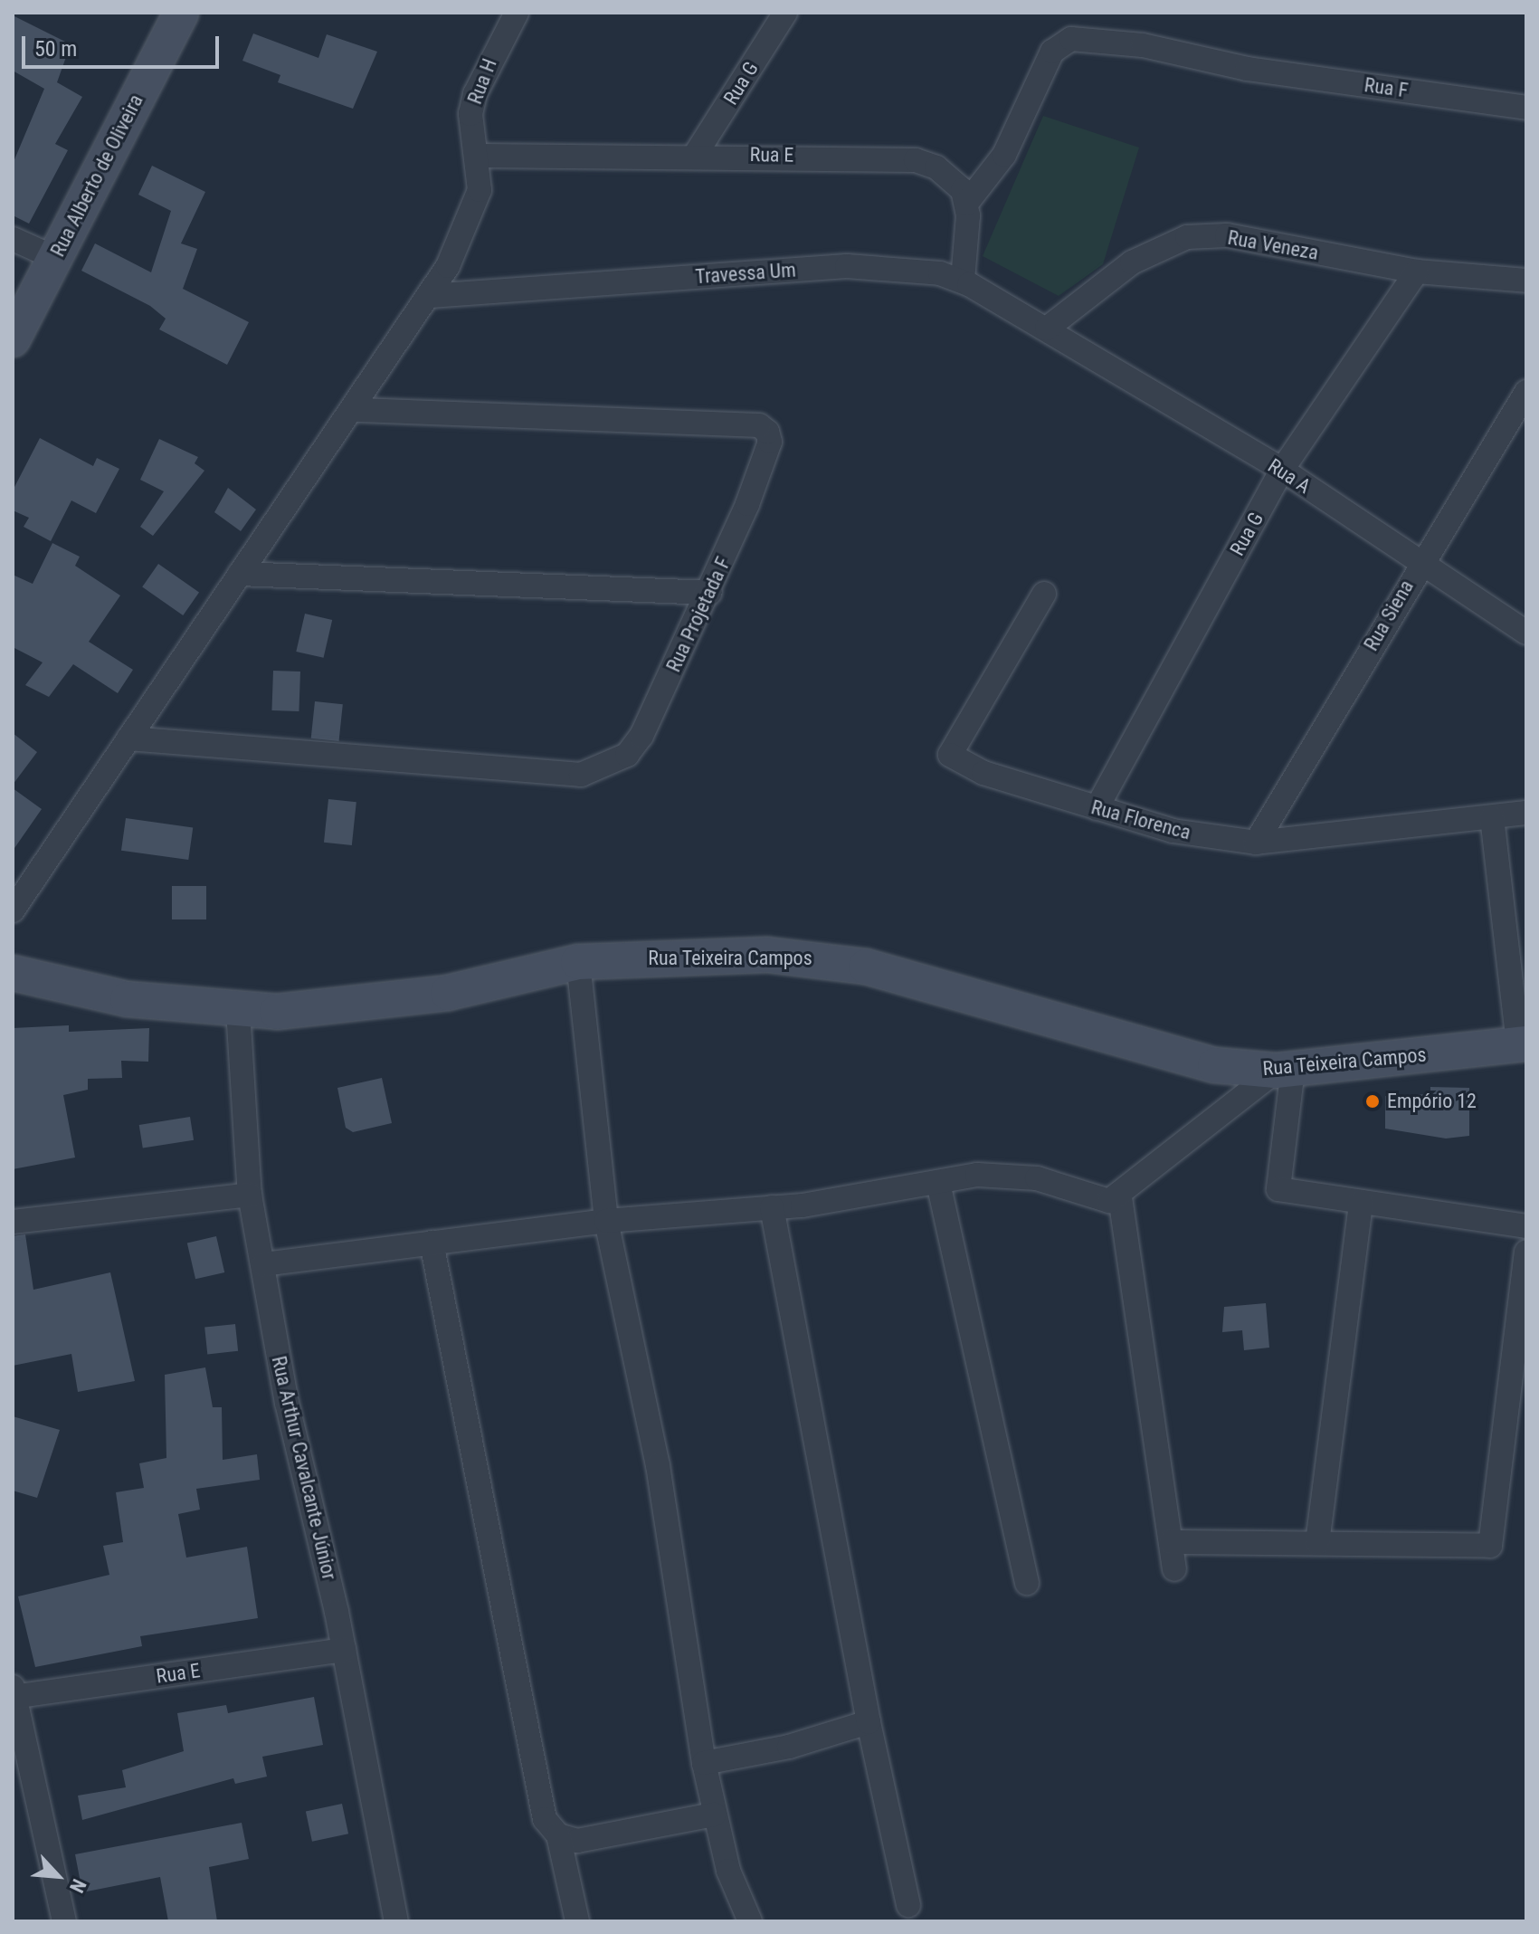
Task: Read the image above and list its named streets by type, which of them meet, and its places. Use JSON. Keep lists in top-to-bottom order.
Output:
{
  "streets": {
    "street": [
      "Rua H",
      "Rua G",
      "Rua F",
      "Rua E",
      "Rua Alberto de Oliveira",
      "Rua Veneza",
      "Travessa Um",
      "Rua A",
      "Rua Projetada F",
      "Rua Siena",
      "Rua Florenca",
      "Rua Teixeira Campos",
      "Rua Arthur Cavalcante Júnior"
    ]
  },
  "crossings": [
    ["Rua H", "Rua E"],
    ["Rua H", "Travessa Um"],
    ["Rua H", "Rua Projetada F"],
    ["Rua G", "Rua E"],
    ["Rua G", "Rua Veneza"],
    ["Rua G", "Rua A"],
    ["Rua G", "Rua Florenca"],
    ["Rua F", "Rua E"],
    ["Rua E", "Rua Arthur Cavalcante Júnior"],
    ["Rua Veneza", "Travessa Um"],
    ["Rua Veneza", "Rua A"],
    ["Travessa Um", "Rua A"],
    ["Rua A", "Rua Siena"],
    ["Rua Siena", "Rua Florenca"],
    ["Rua Teixeira Campos", "Rua Arthur Cavalcante Júnior"]
  ],
  "places": ["Empório 12"],
  "scale_bar": "50 m",
  "north": "bottom right"
}
